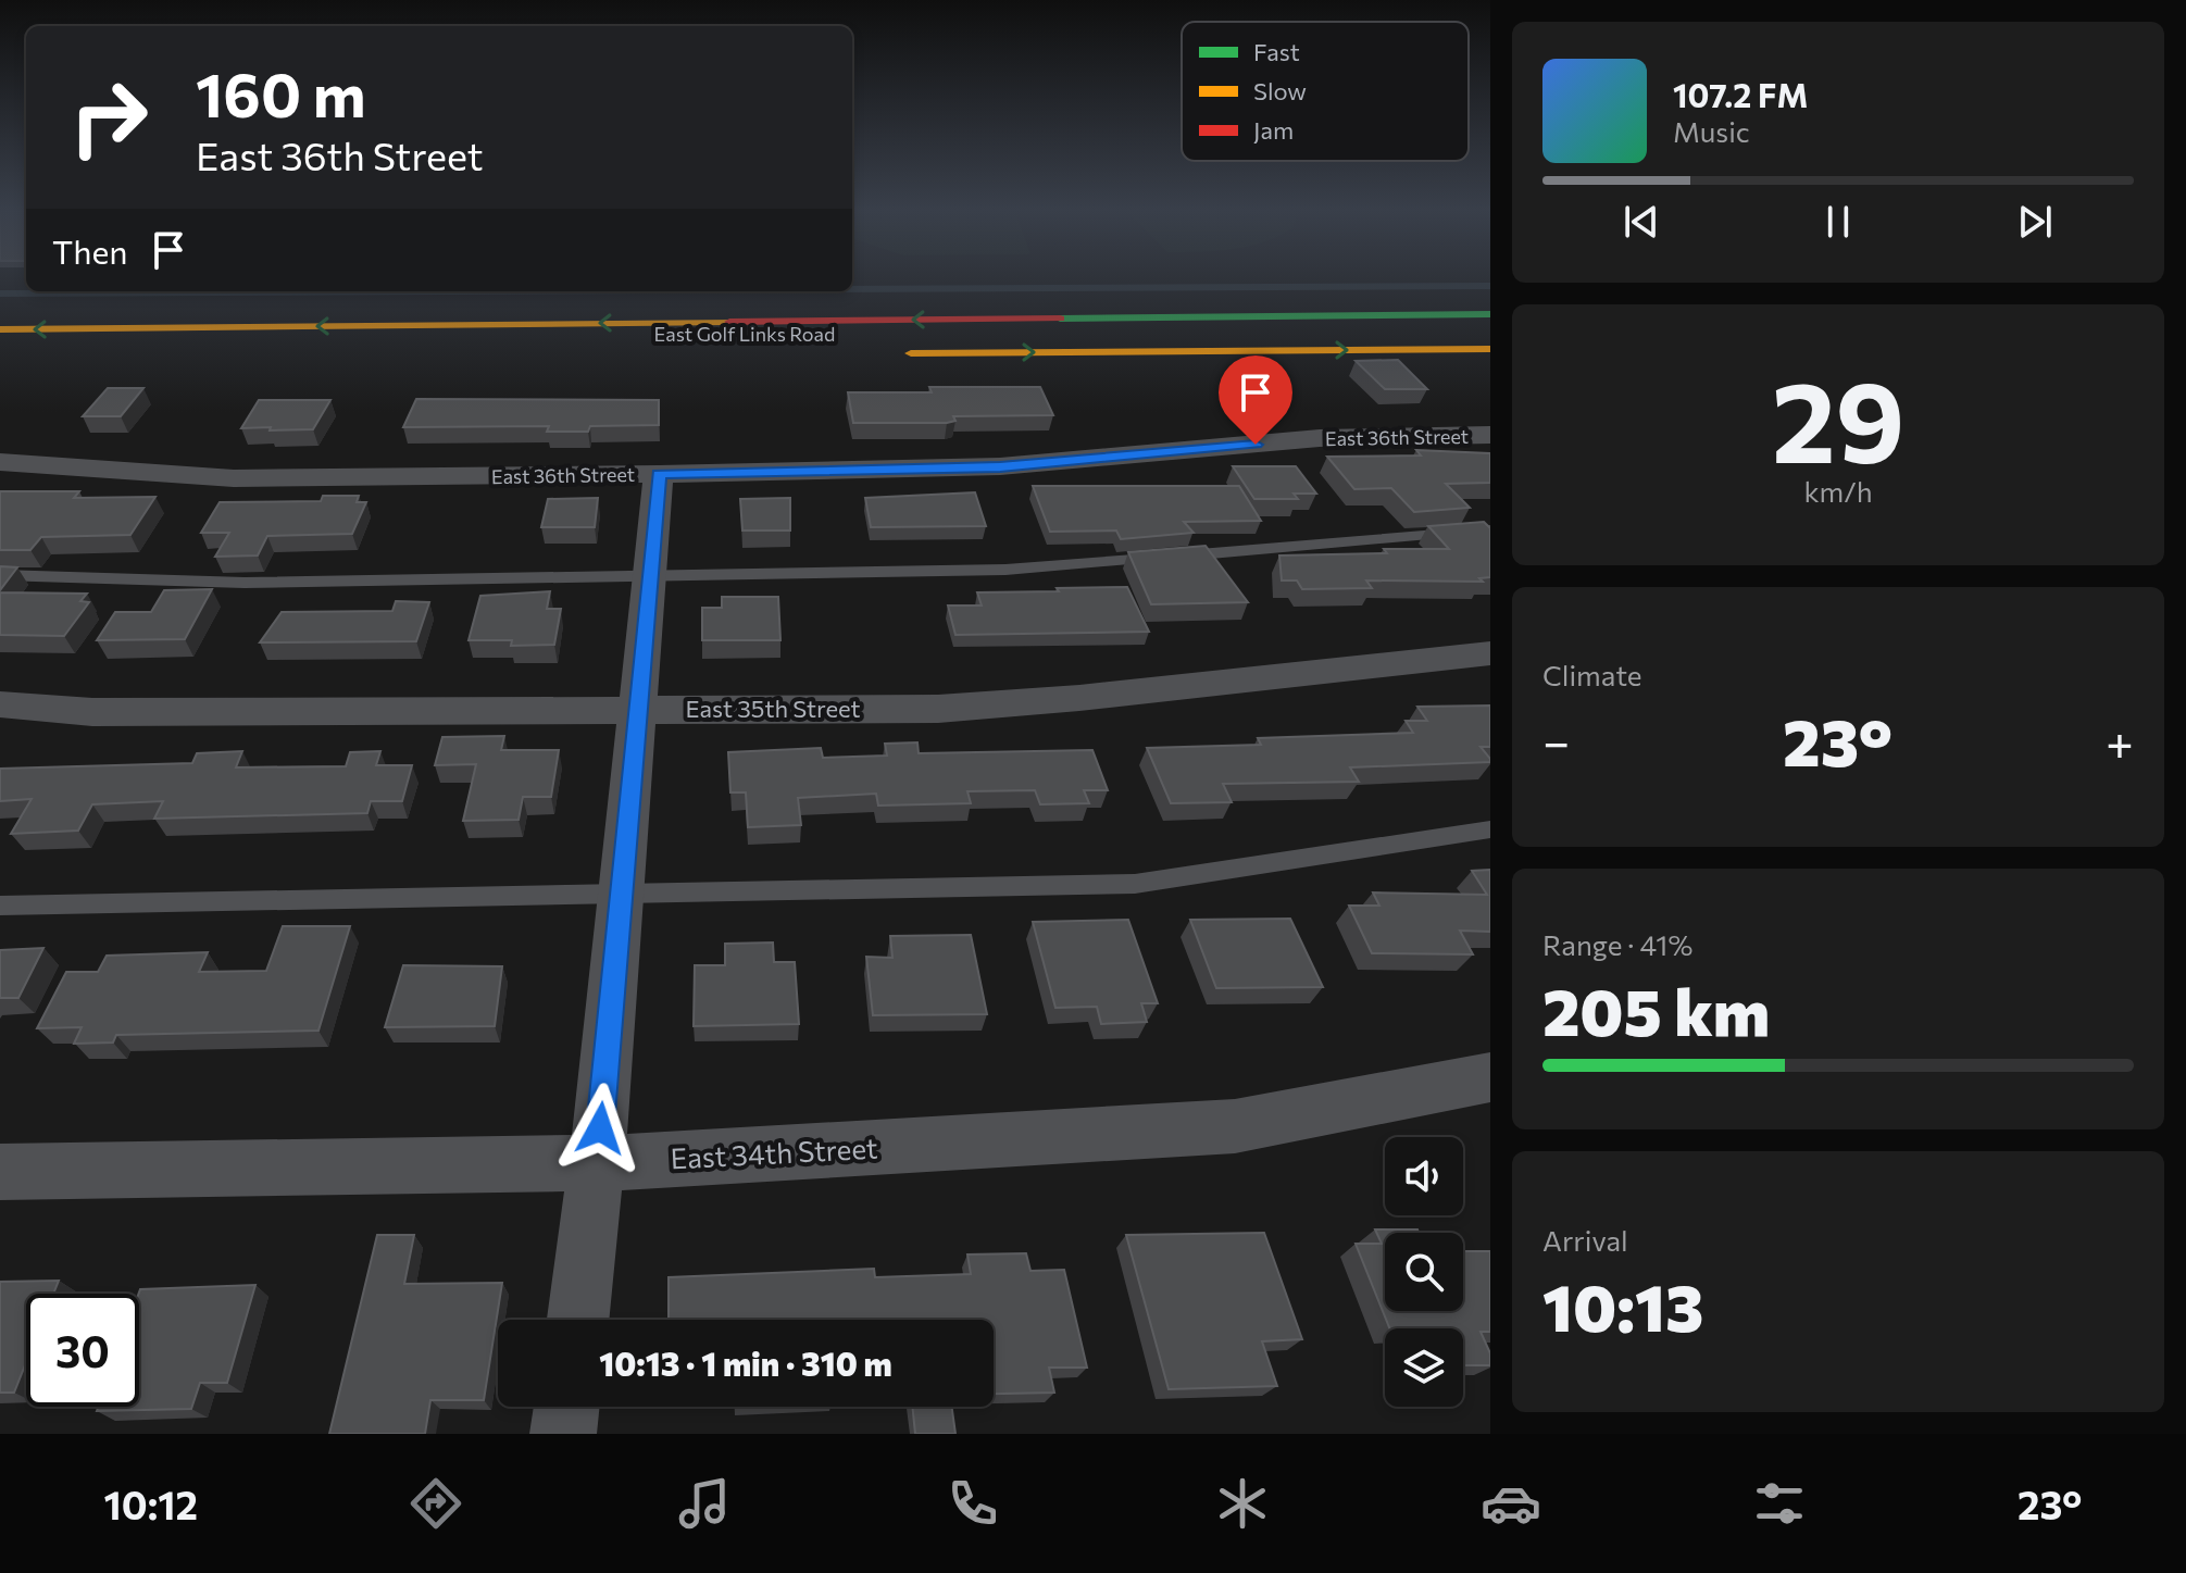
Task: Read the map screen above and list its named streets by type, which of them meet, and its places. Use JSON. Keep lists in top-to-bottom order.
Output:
{
  "streets": {
    "main road": ["East Golf Links Road"],
    "street": ["East 36th Street", "East 35th Street", "East 34th Street"]
  },
  "legend": ["Fast", "Slow", "Jam"],
  "page": {
    "turn": ["160 m", "East 36th Street"],
    "song": ["107.2 FM", "Music"],
    "then": "Then",
    "tile": [
      ["29", "km/h"],
      "Climate",
      ["Range · 41%", "205 km"],
      ["Arrival", "10:13"]
    ],
    "heat": ["−", "23°", "+"],
    "limit": "30",
    "trip": "10:13 · 1 min · 310 m",
    "tabs": ["10:12", "23°"]
  }
}
